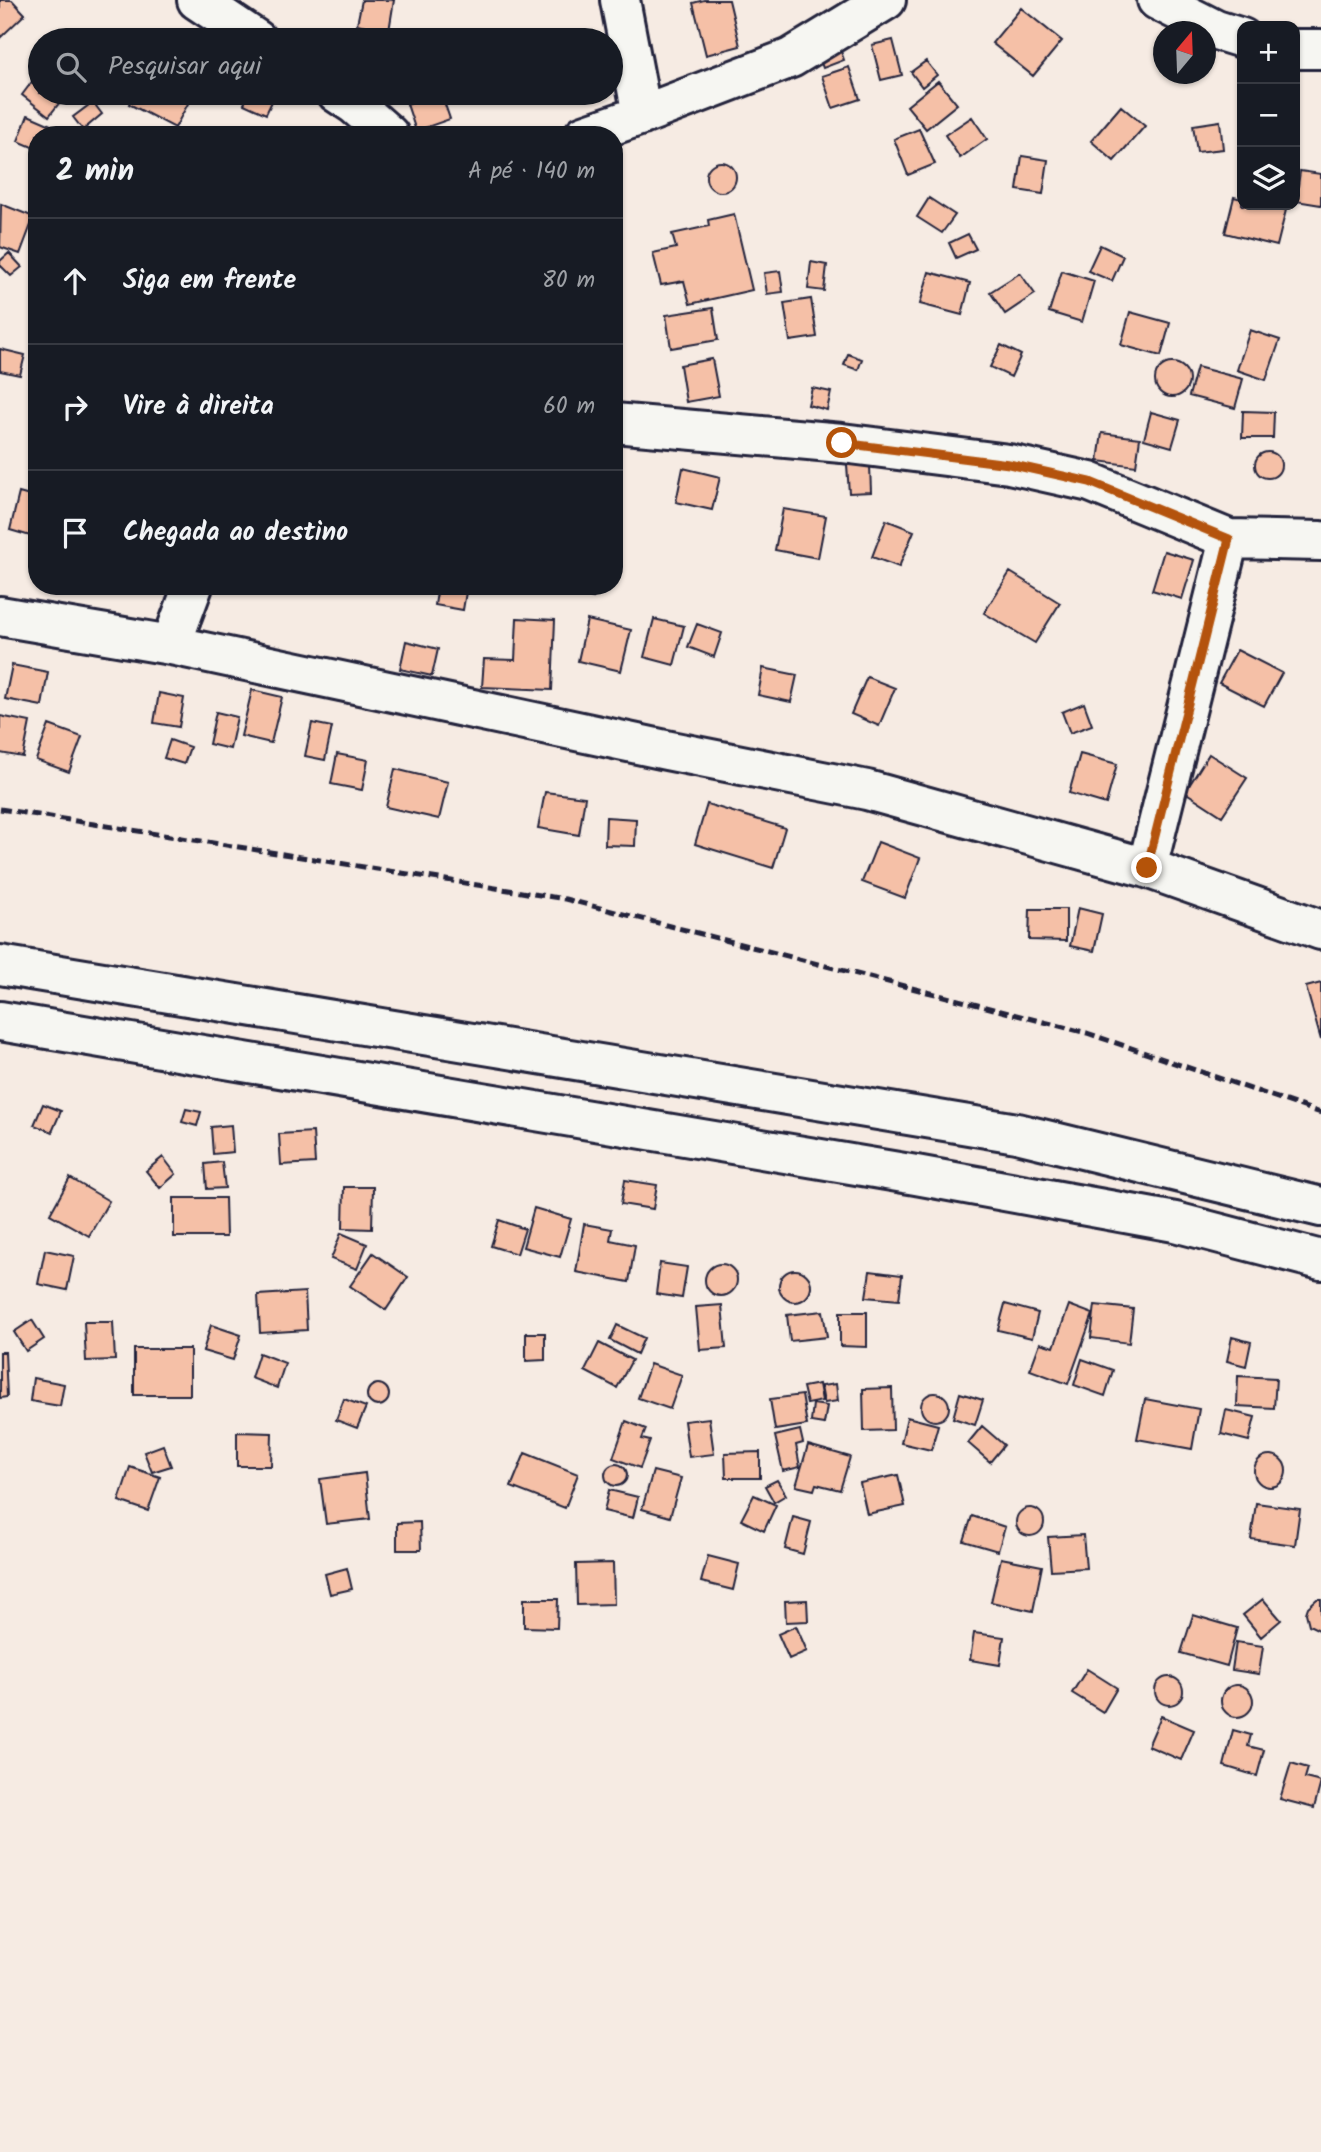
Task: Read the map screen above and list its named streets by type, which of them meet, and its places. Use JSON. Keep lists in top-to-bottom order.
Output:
{
  "north": "top",
  "page": {
    "map_buttons": ["+", "−"],
    "search": "Pesquisar aqui",
    "heading": ["2 min", "A pé · 140 m"],
    "list": [
      ["Siga em frente", "80 m"],
      ["Vire à direita", "60 m"],
      "Chegada ao destino"
    ]
  }
}
